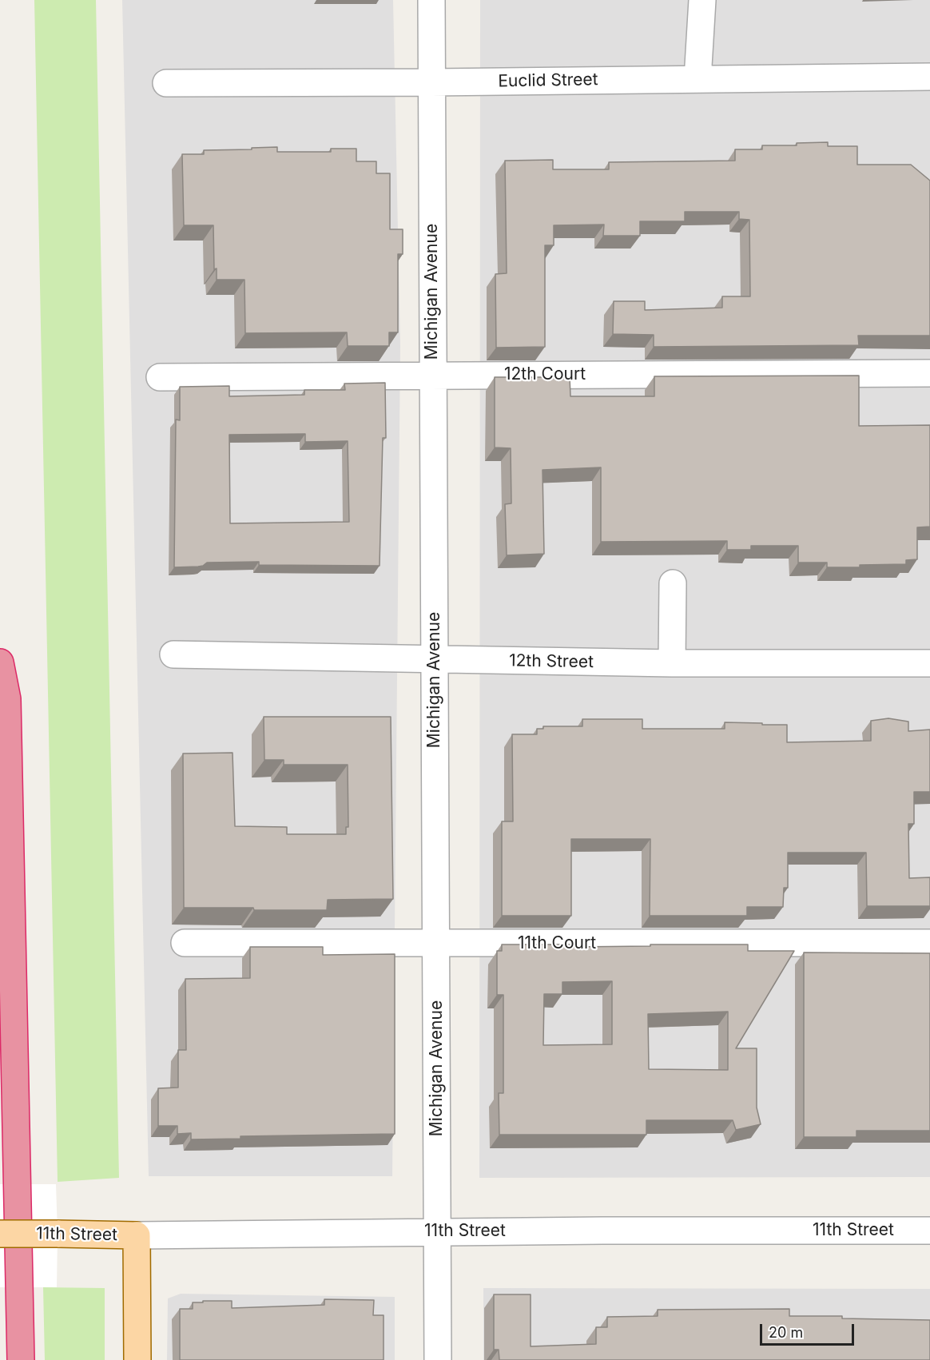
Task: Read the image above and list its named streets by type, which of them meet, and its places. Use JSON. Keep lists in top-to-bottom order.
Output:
{
  "streets": {
    "main road": ["11th Street"],
    "street": [
      "Euclid Street",
      "Michigan Avenue",
      "12th Court",
      "12th Street",
      "11th Court"
    ]
  },
  "crossings": [
    ["Euclid Street", "Michigan Avenue"],
    ["Michigan Avenue", "12th Court"],
    ["Michigan Avenue", "12th Street"],
    ["Michigan Avenue", "11th Court"],
    ["Michigan Avenue", "11th Street"]
  ],
  "scale_bar": "20 m"
}
